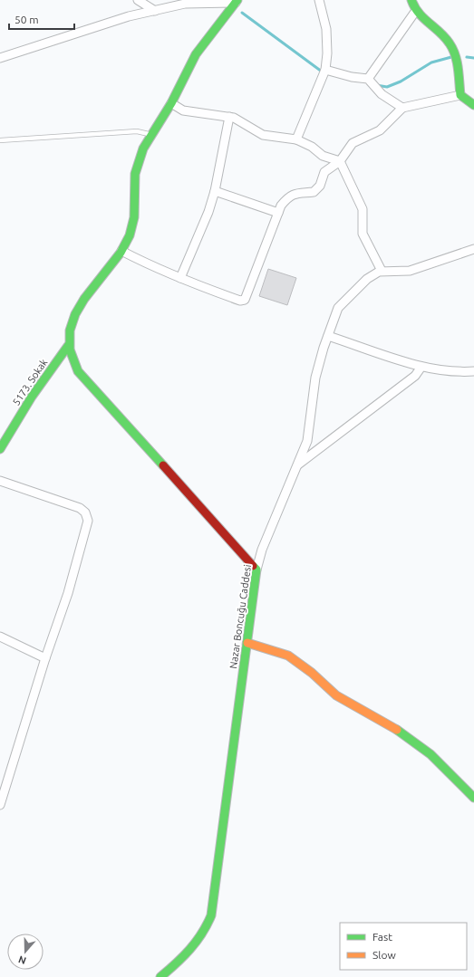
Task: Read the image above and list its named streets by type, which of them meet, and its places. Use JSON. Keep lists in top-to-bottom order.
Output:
{
  "streets": {
    "street": ["5173. Sokak", "Nazar Boncuğu Caddesi"]
  },
  "legend": ["Fast", "Slow"],
  "scale_bar": "50 m",
  "north": "bottom"
}
